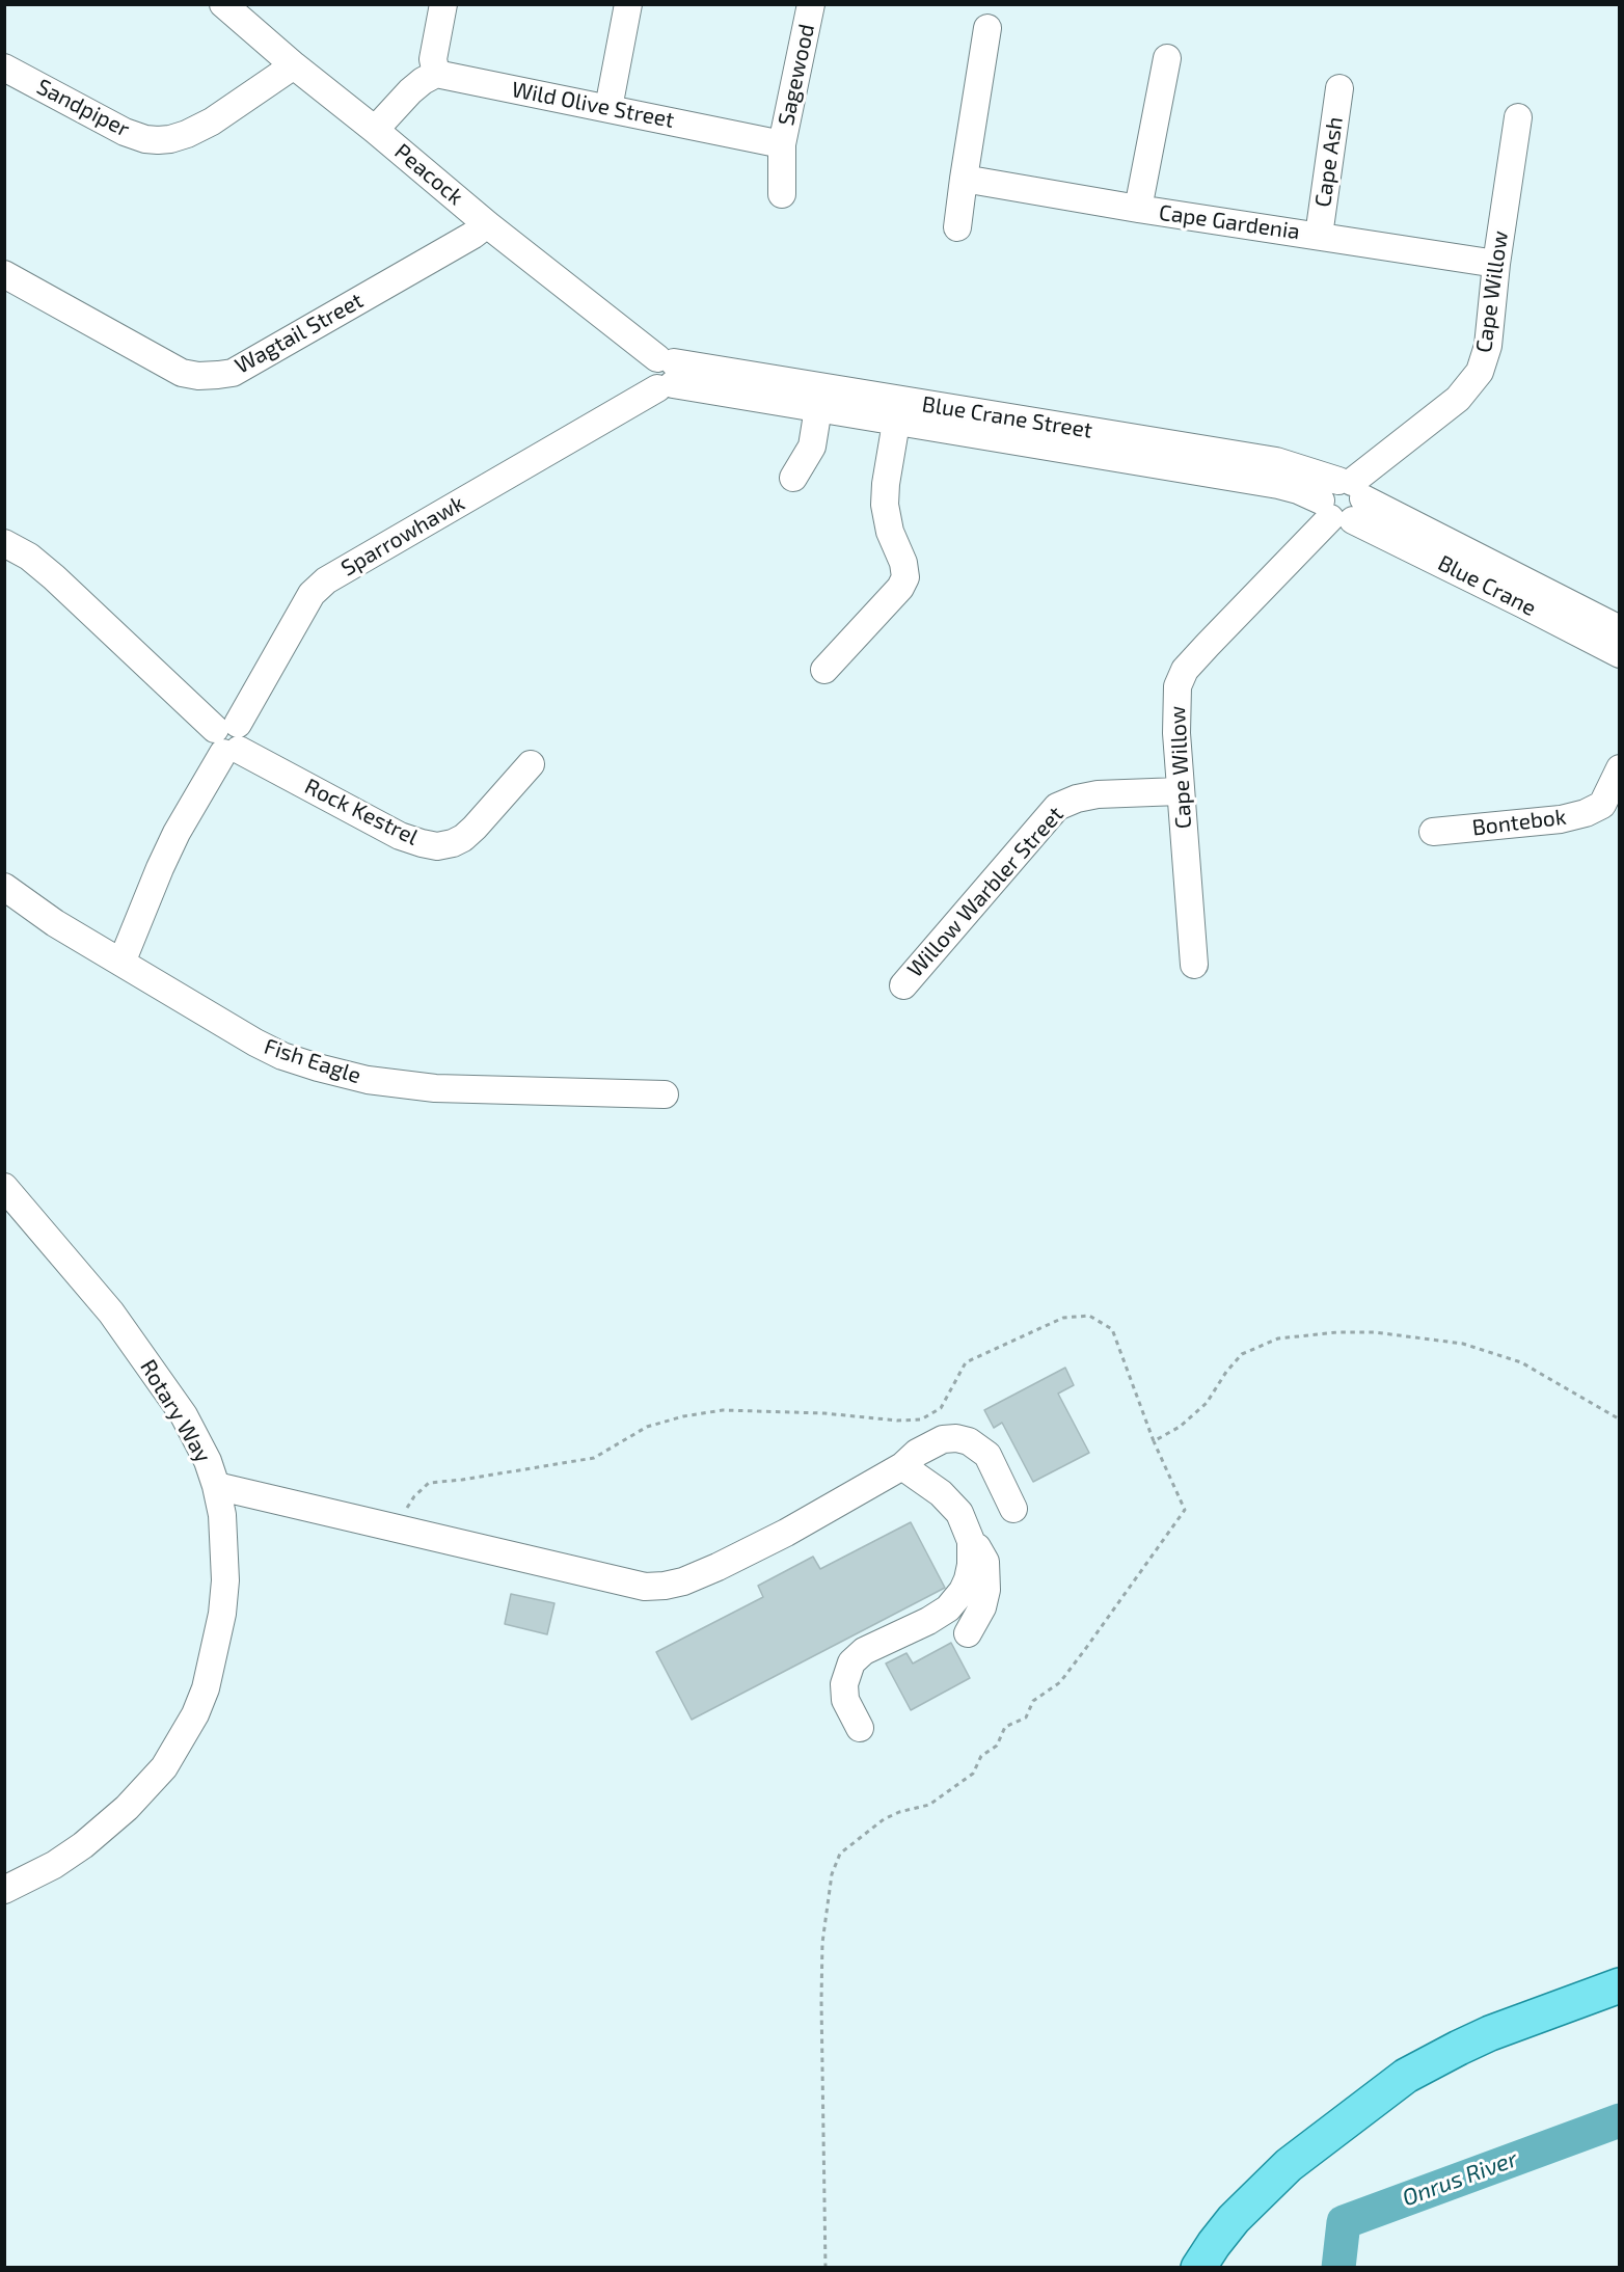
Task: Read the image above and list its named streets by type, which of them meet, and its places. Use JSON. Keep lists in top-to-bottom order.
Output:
{
  "streets": {
    "street": [
      "Sagewood",
      "Wild Olive Street",
      "Sandpiper",
      "Cape Ash",
      "Peacock",
      "Cape Gardenia",
      "Cape Willow",
      "Wagtail Street",
      "Blue Crane Street",
      "Sparrowhawk",
      "Blue Crane",
      "Rock Kestrel",
      "Bontebok",
      "Willow Warbler Street",
      "Fish Eagle",
      "Rotary Way"
    ]
  },
  "crossings": [
    ["Sagewood", "Wild Olive Street"],
    ["Sandpiper", "Peacock"],
    ["Cape Ash", "Cape Gardenia"],
    ["Peacock", "Wagtail Street"],
    ["Peacock", "Blue Crane Street"],
    ["Peacock", "Sparrowhawk"],
    ["Cape Gardenia", "Cape Willow"],
    ["Cape Willow", "Blue Crane Street"],
    ["Cape Willow", "Blue Crane"],
    ["Cape Willow", "Willow Warbler Street"],
    ["Blue Crane Street", "Sparrowhawk"],
    ["Blue Crane Street", "Blue Crane"],
    ["Sparrowhawk", "Rock Kestrel"],
    ["Sparrowhawk", "Fish Eagle"]
  ],
  "water": ["Onrus River"]
}
